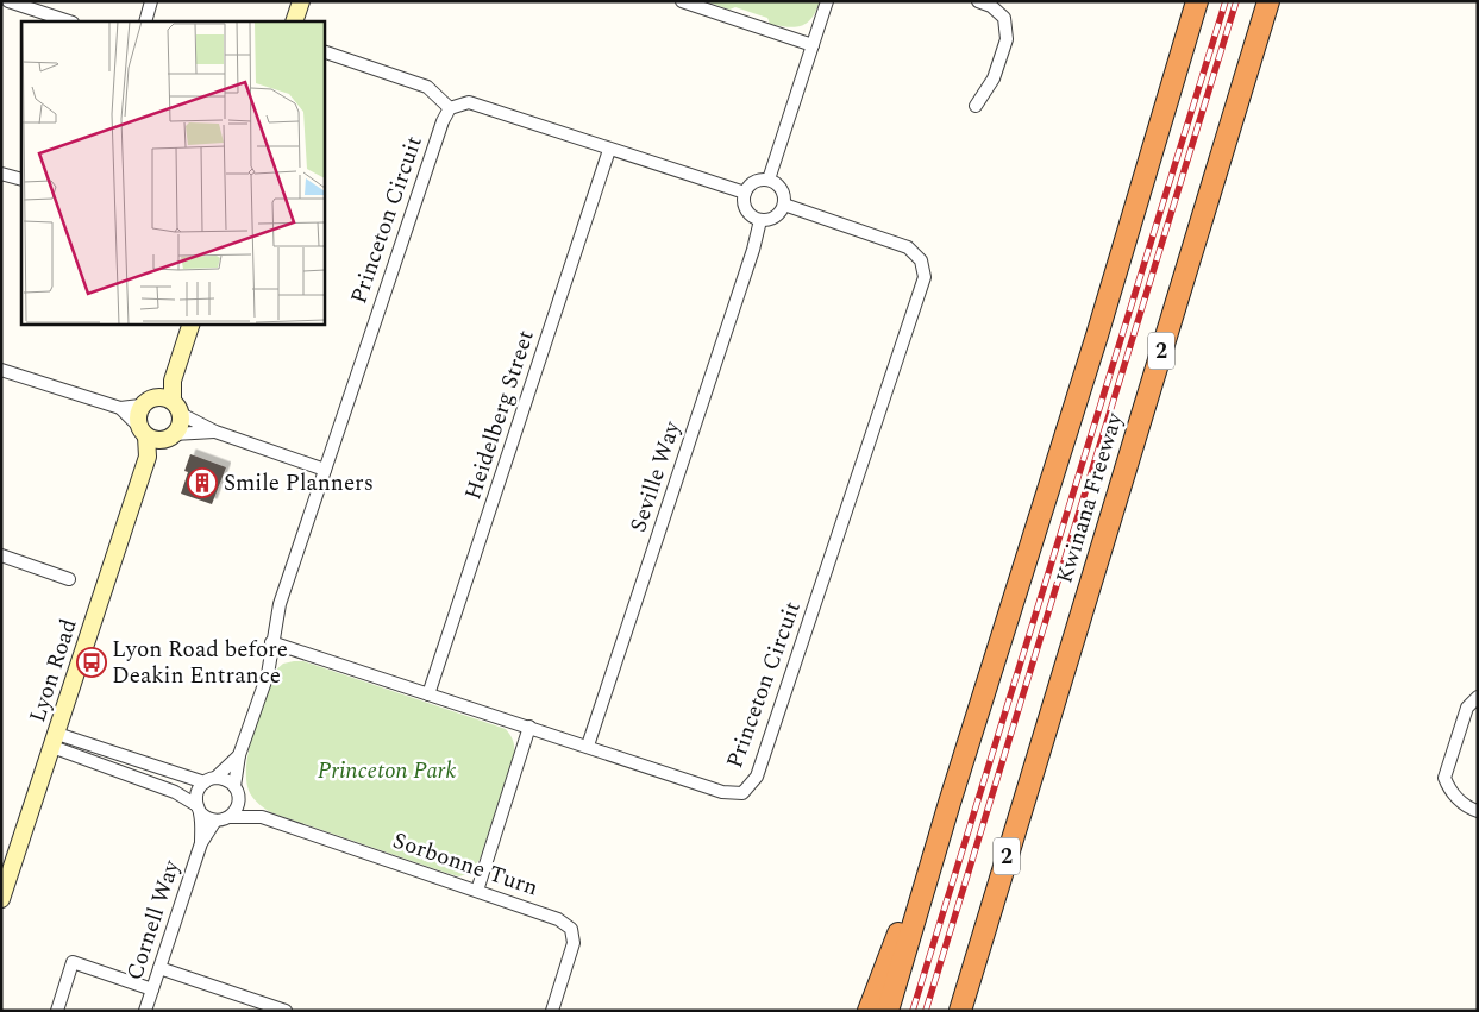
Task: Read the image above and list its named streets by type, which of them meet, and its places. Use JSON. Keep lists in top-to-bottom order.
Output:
{
  "streets": {
    "highway": ["2", "Kwinana Freeway"],
    "street": [
      "Princeton Circuit",
      "Heidelberg Street",
      "Seville Way",
      "Lyon Road",
      "Sorbonne Turn",
      "Cornell Way"
    ]
  },
  "crossings": [
    ["Princeton Circuit", "Heidelberg Street"],
    ["Princeton Circuit", "Seville Way"],
    ["Princeton Circuit", "Sorbonne Turn"],
    ["Princeton Circuit", "Cornell Way"],
    ["Sorbonne Turn", "Cornell Way"]
  ],
  "parks": ["Princeton Park"],
  "places": {
    "building": ["Smile Planners"],
    "bus stop": ["Lyon Road before Deakin Entrance"]
  }
}
